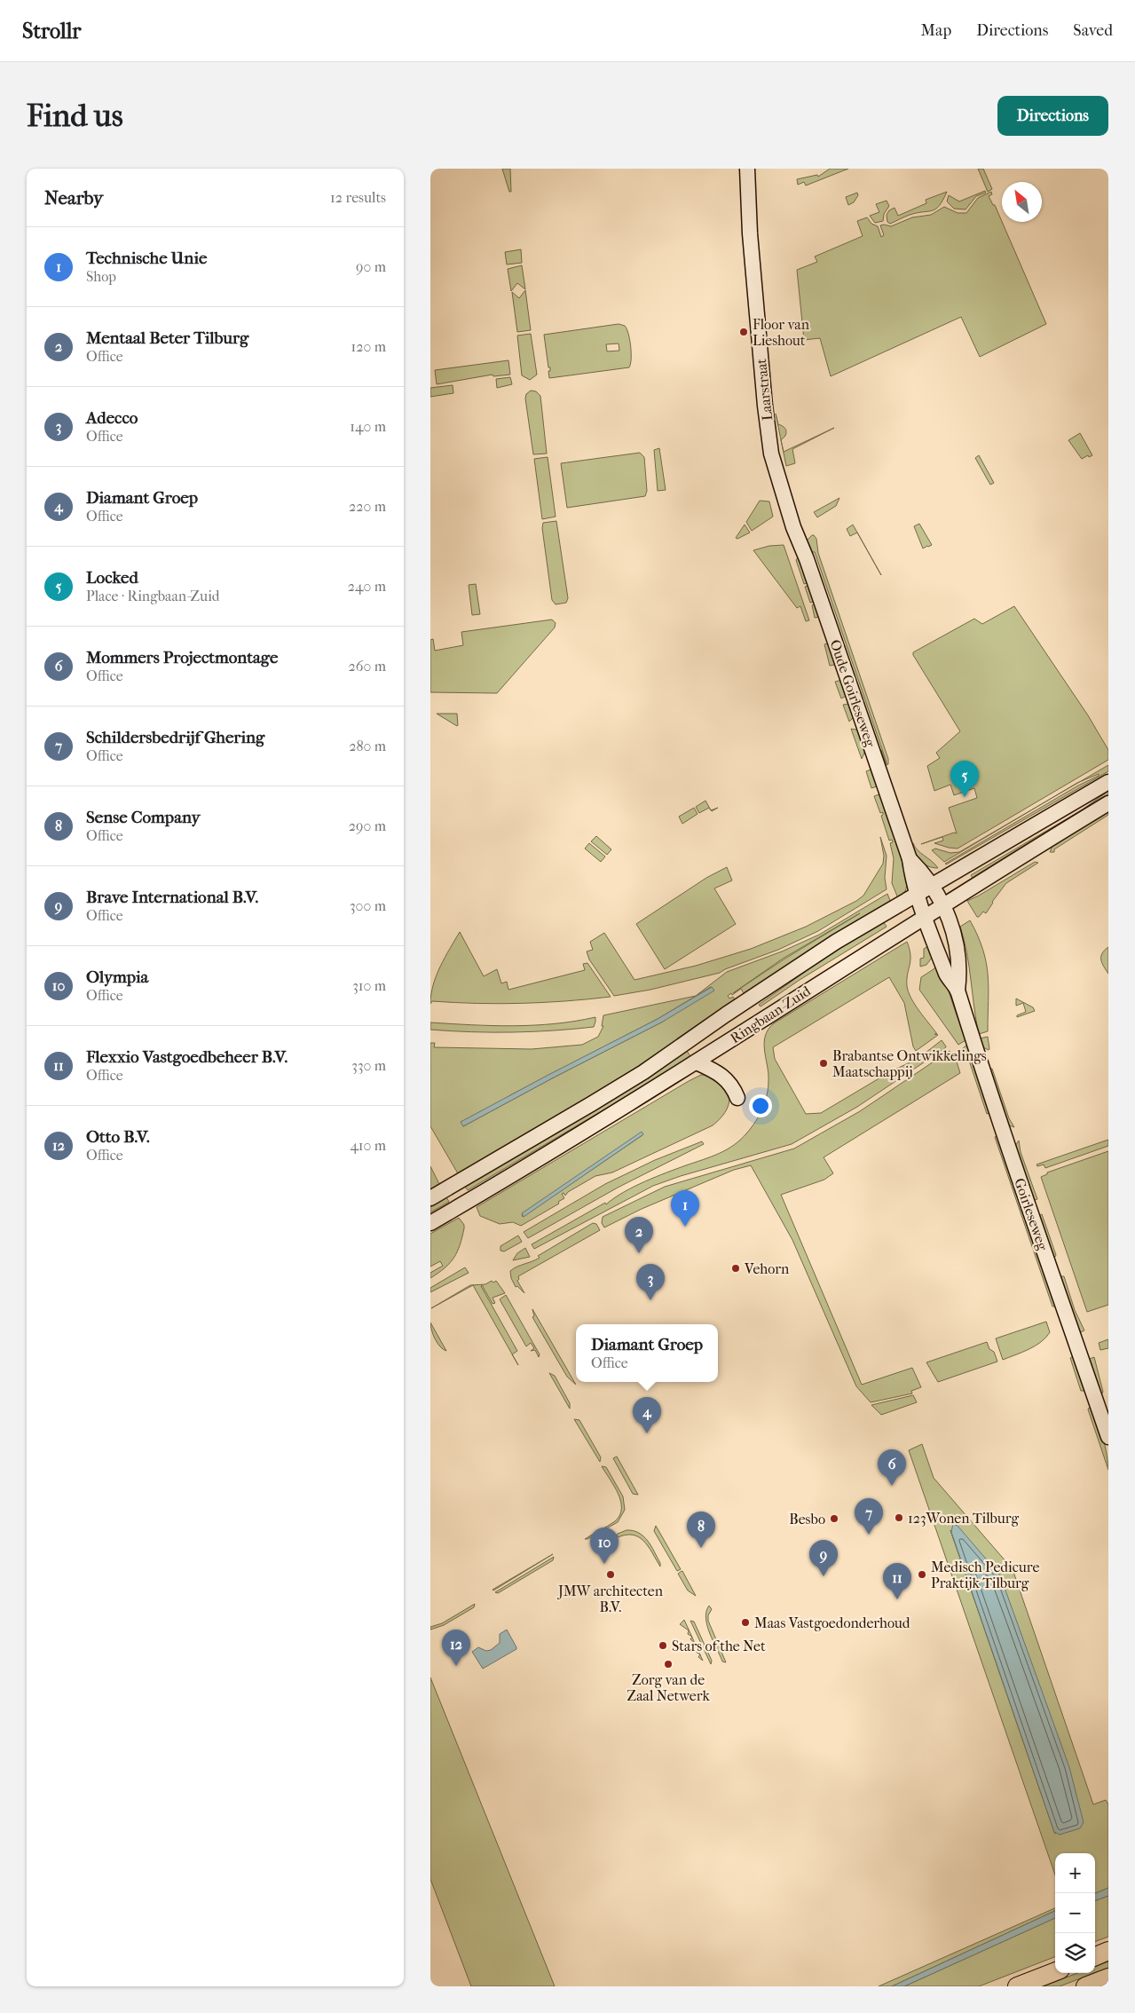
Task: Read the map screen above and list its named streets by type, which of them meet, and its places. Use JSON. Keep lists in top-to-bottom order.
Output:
{
  "streets": {
    "main road": [
      "Laarstraat",
      "Oude Goirleseweg",
      "Ringbaan-Zuid",
      "Goirleseweg"
    ]
  },
  "crossings": [
    ["Laarstraat", "Oude Goirleseweg"],
    ["Oude Goirleseweg", "Ringbaan-Zuid"],
    ["Oude Goirleseweg", "Goirleseweg"],
    ["Ringbaan-Zuid", "Goirleseweg"]
  ],
  "places": [
    "Floor van Lieshout",
    "Brabantse Ontwikkelings Maatschappij",
    "Vehorn",
    "123Wonen Tilburg",
    "Besbo",
    "JMW architecten B.V.",
    "Medisch Pedicure Praktijk Tilburg",
    "Maas Vastgoedonderhoud",
    "Stars of the Net",
    "Zorg van de Zaal Netwerk"
  ],
  "north": "top left",
  "page": {
    "header": "Strollr",
    "nav": ["Map", "Directions", "Saved"],
    "buttons": "Directions",
    "title": "Find us",
    "heading": ["Nearby", "12 results"],
    "list": [
      {
        "mark": "1",
        "name": "Technische Unie",
        "note": "Shop",
        "value": "90 m"
      },
      {
        "mark": "2",
        "name": "Mentaal Beter Tilburg",
        "note": "Office",
        "value": "120 m"
      },
      {
        "mark": "3",
        "name": "Adecco",
        "note": "Office",
        "value": "140 m"
      },
      {
        "mark": "4",
        "name": "Diamant Groep",
        "note": "Office",
        "value": "220 m"
      },
      {
        "mark": "5",
        "name": "Locked",
        "note": "Place · Ringbaan-Zuid",
        "value": "240 m"
      },
      {
        "mark": "6",
        "name": "Mommers Projectmontage",
        "note": "Office",
        "value": "260 m"
      },
      {
        "mark": "7",
        "name": "Schildersbedrijf Ghering",
        "note": "Office",
        "value": "280 m"
      },
      {
        "mark": "8",
        "name": "Sense Company",
        "note": "Office",
        "value": "290 m"
      },
      {
        "mark": "9",
        "name": "Brave International B.V.",
        "note": "Office",
        "value": "300 m"
      },
      {
        "mark": "10",
        "name": "Olympia",
        "note": "Office",
        "value": "310 m"
      },
      {
        "mark": "11",
        "name": "Flexxio Vastgoedbeheer B.V.",
        "note": "Office",
        "value": "330 m"
      },
      {
        "mark": "12",
        "name": "Otto B.V.",
        "note": "Office",
        "value": "410 m"
      }
    ],
    "pins": [
      "5",
      "1",
      "2",
      "3",
      "4",
      "6",
      "7",
      "8",
      "10",
      "9",
      "11",
      "12"
    ],
    "popup": ["Diamant Groep", "Office"],
    "map_buttons": ["+", "−"]
  }
}
